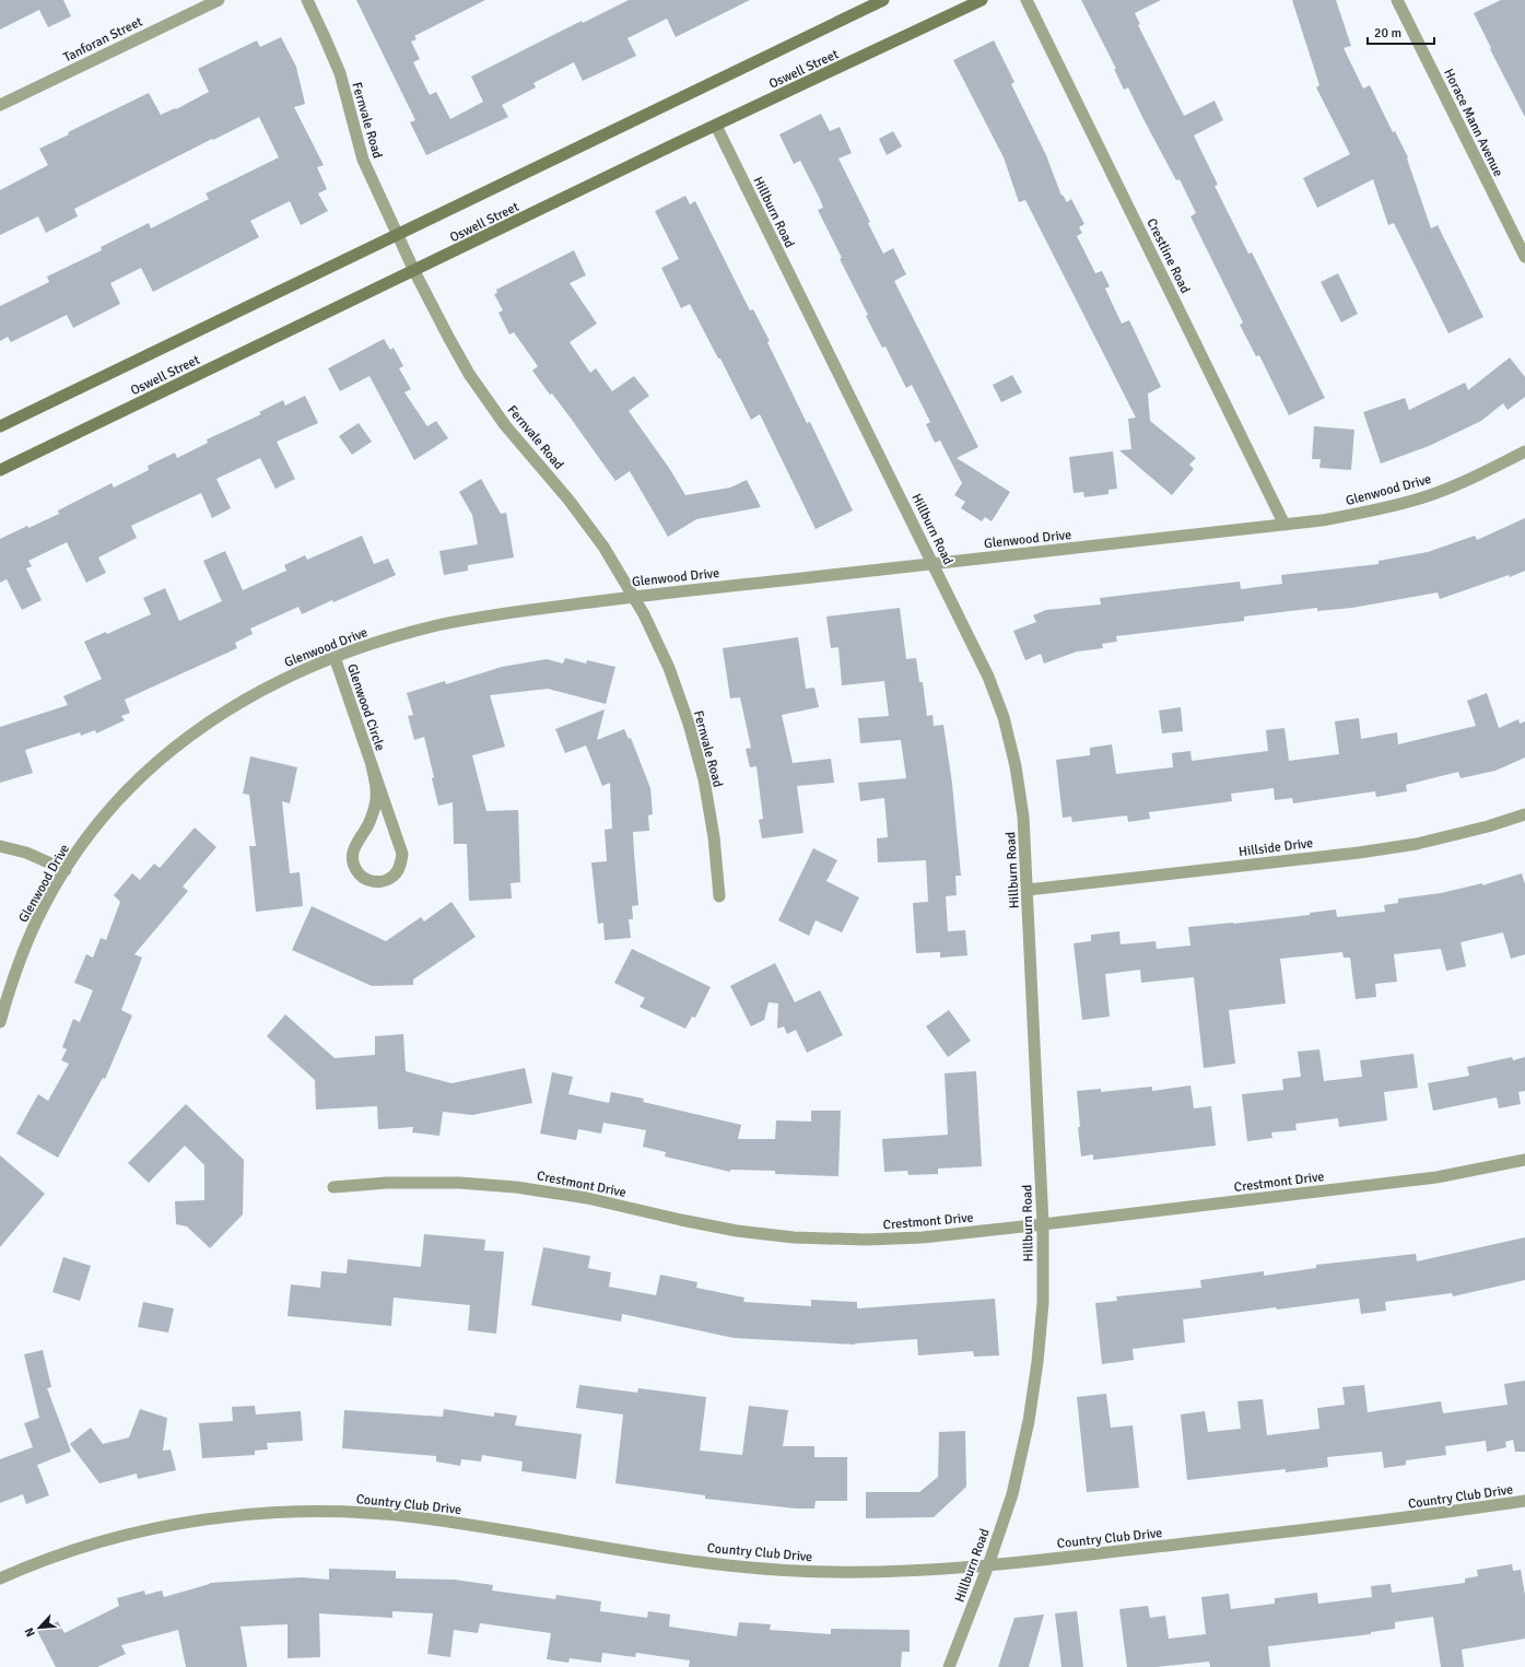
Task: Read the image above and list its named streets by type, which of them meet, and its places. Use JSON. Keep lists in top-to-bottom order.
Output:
{
  "streets": {
    "main road": ["Oswell Street"],
    "street": [
      "Tanforan Street",
      "Fernvale Road",
      "Horace Mann Avenue",
      "Hillburn Road",
      "Crestline Road",
      "Glenwood Drive",
      "Glenwood Circle",
      "Hillside Drive",
      "Crestmont Drive",
      "Country Club Drive"
    ]
  },
  "crossings": [
    ["Oswell Street", "Fernvale Road"],
    ["Oswell Street", "Hillburn Road"],
    ["Fernvale Road", "Glenwood Drive"],
    ["Hillburn Road", "Glenwood Drive"],
    ["Hillburn Road", "Hillside Drive"],
    ["Hillburn Road", "Crestmont Drive"],
    ["Hillburn Road", "Country Club Drive"],
    ["Crestline Road", "Glenwood Drive"],
    ["Glenwood Drive", "Glenwood Circle"]
  ],
  "scale_bar": "20 m",
  "north": "bottom left"
}
